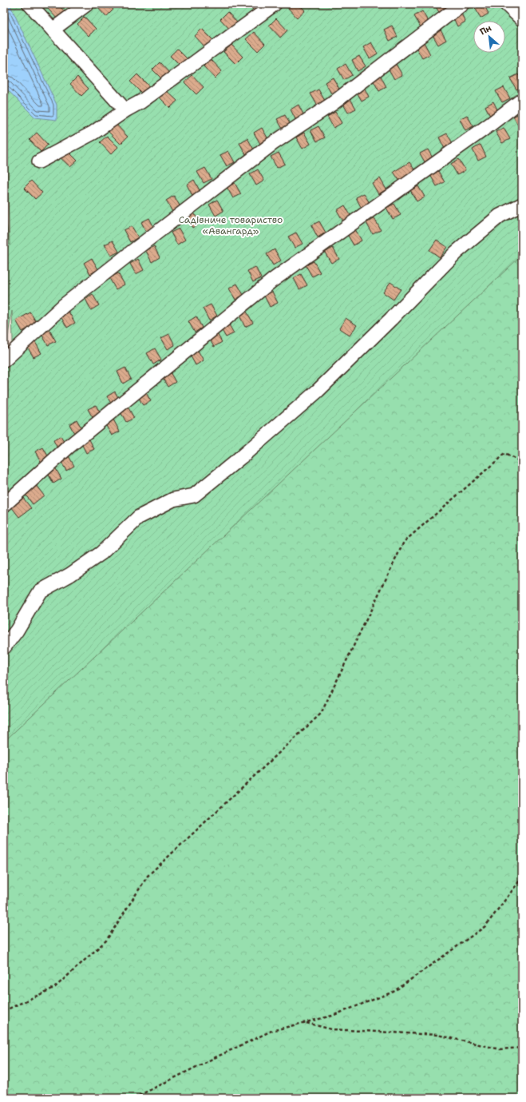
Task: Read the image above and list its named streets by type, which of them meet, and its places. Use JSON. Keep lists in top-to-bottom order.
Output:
{
  "parks": ["Садівниче товариство «Авангард»"],
  "north": "top left"
}
